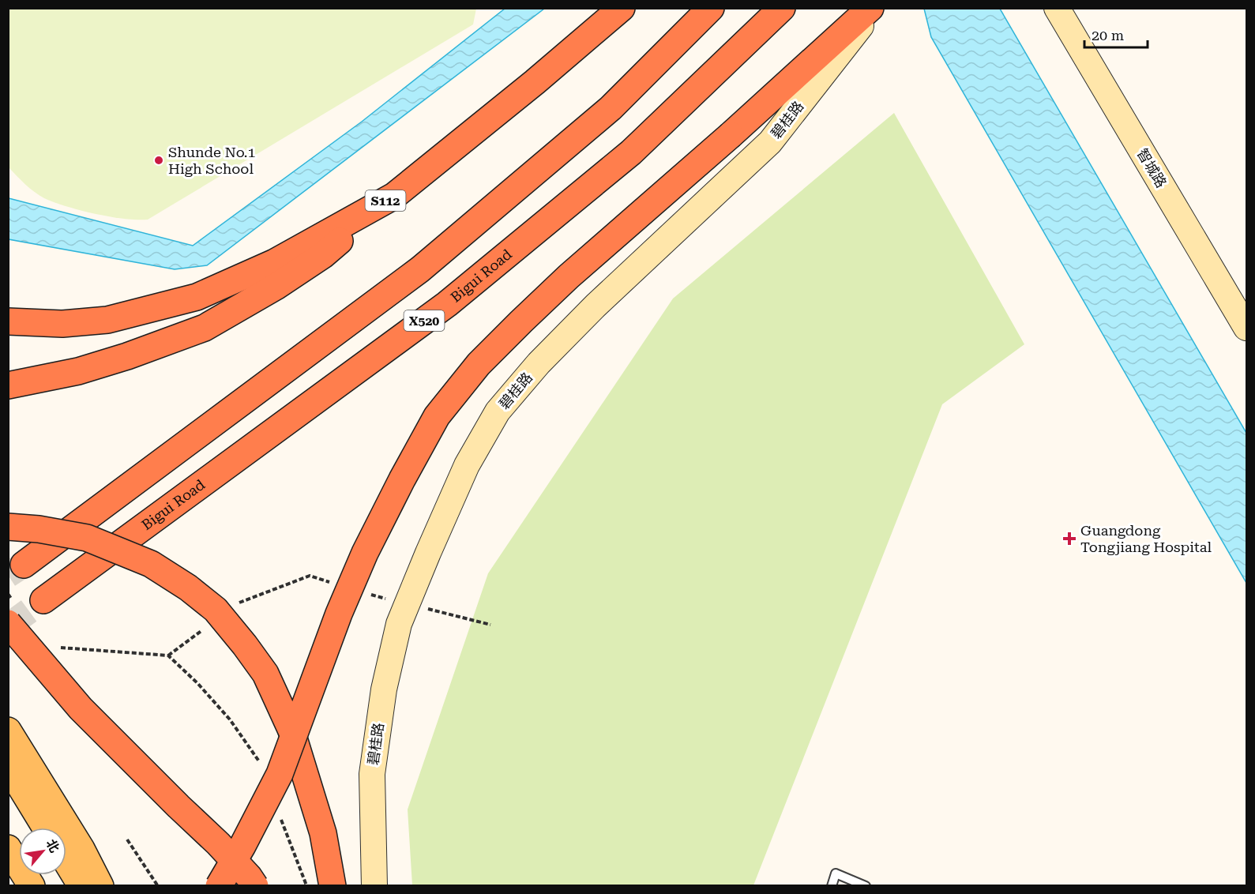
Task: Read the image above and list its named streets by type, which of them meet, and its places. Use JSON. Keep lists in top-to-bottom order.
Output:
{
  "streets": {
    "highway": ["S112", "Bigui Road", "X520"],
    "main road": ["碧桂路", "智城路"]
  },
  "places": {
    "other": ["Shunde No.1 High School"],
    "health": ["Guangdong Tongjiang Hospital"]
  },
  "scale_bar": "20 m",
  "north": "top right"
}
